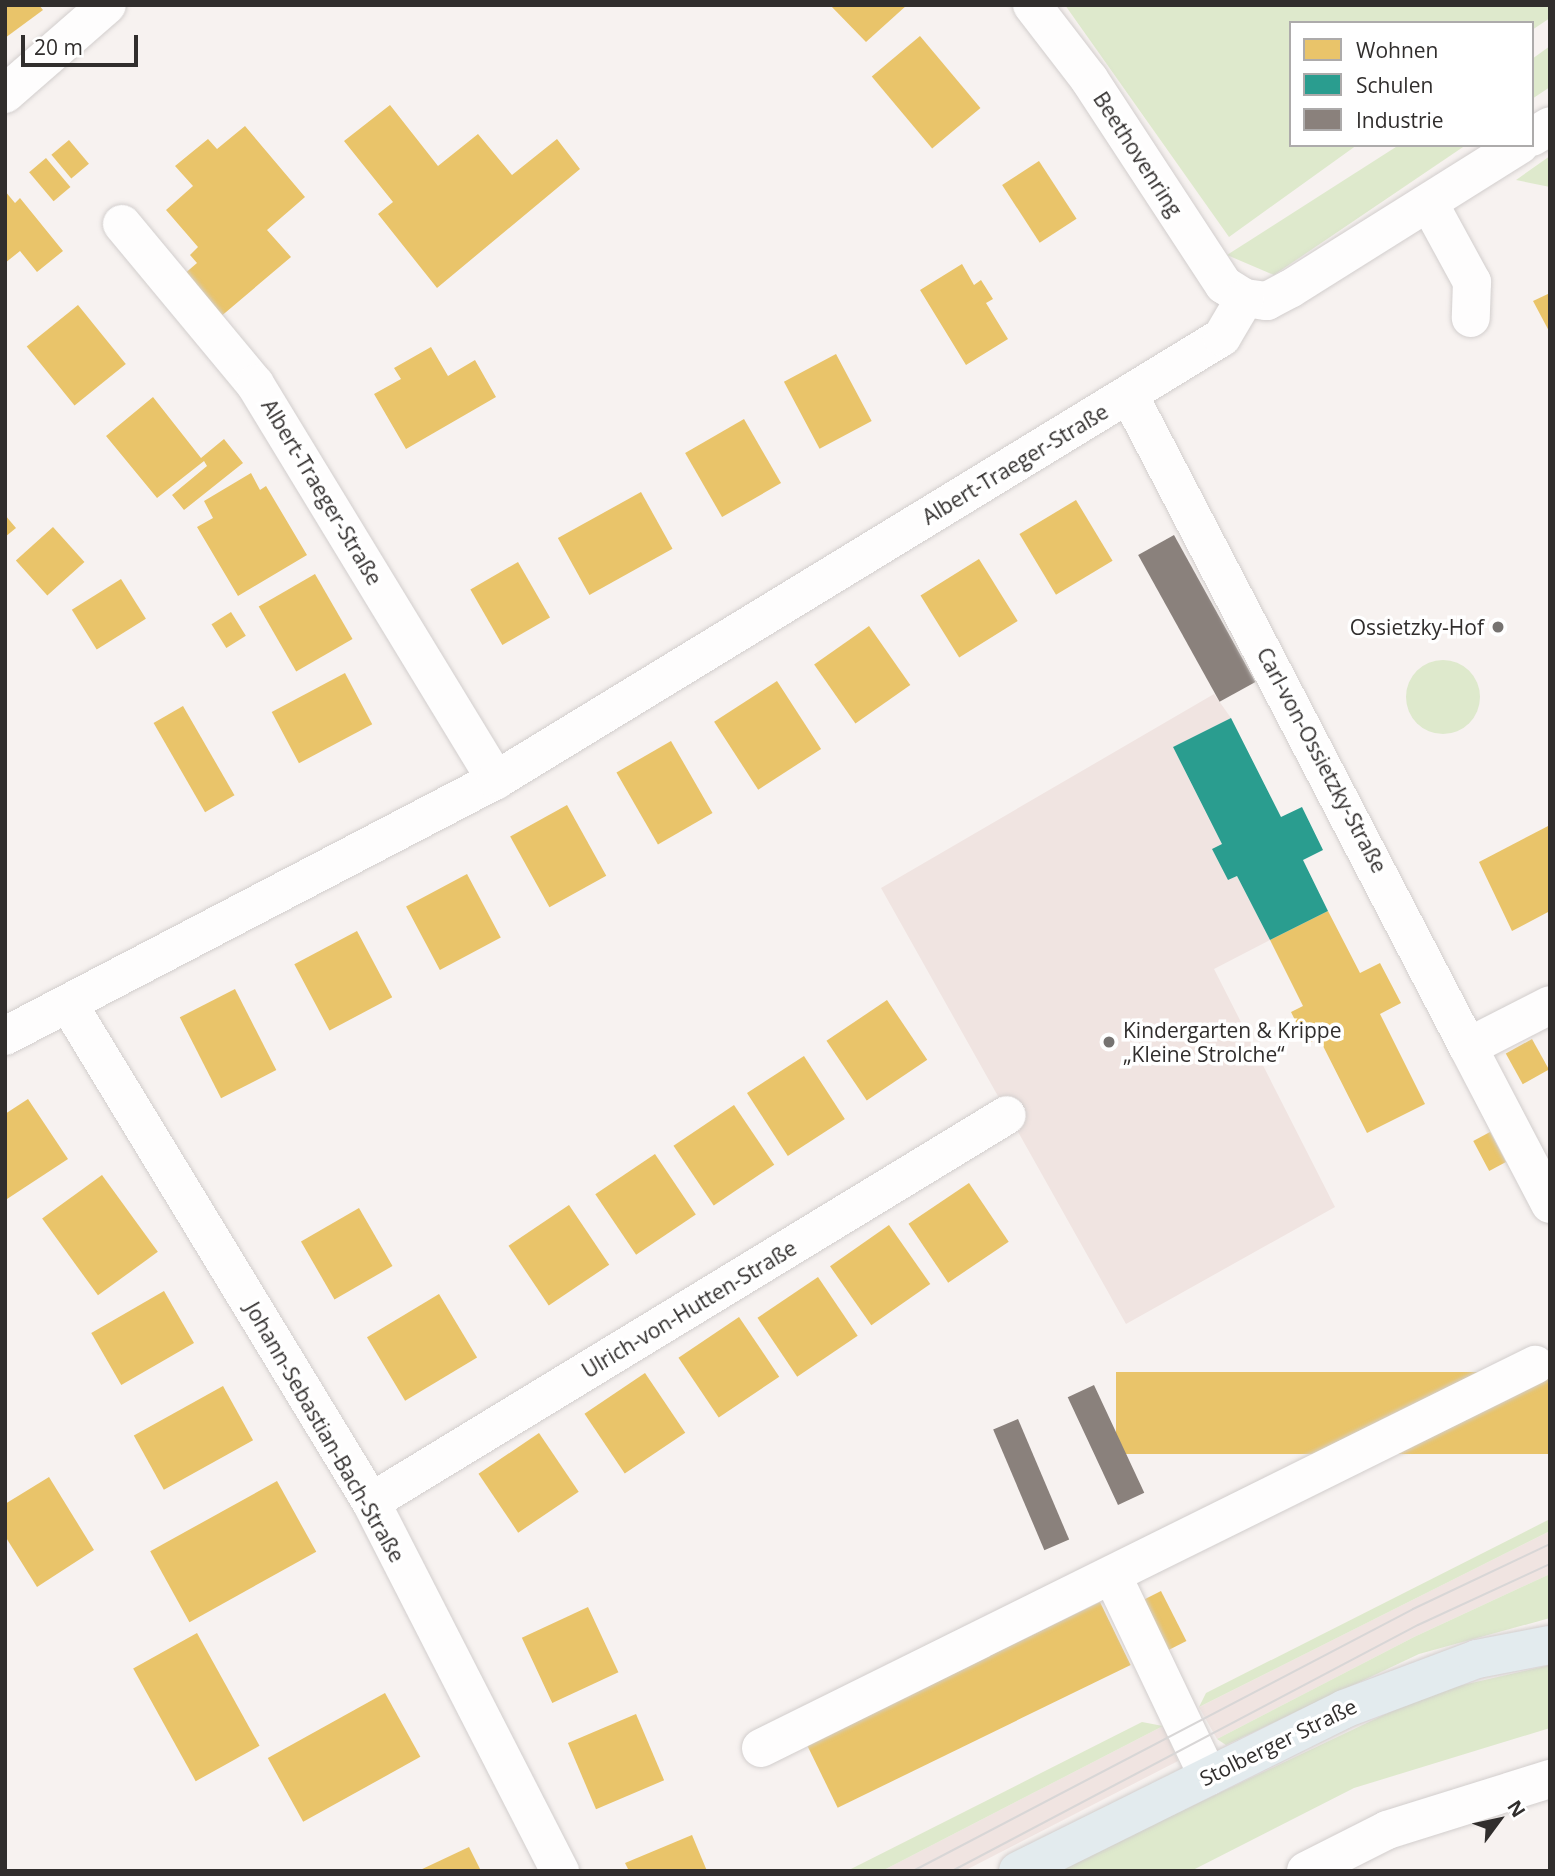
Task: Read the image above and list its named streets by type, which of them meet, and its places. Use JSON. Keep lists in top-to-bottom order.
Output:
{
  "streets": {
    "main road": ["Stolberger Straße"],
    "street": [
      "Beethovenring",
      "Albert-Traeger-Straße",
      "Carl-von-Ossietzky-Straße",
      "Ulrich-von-Hutten-Straße",
      "Johann-Sebastian-Bach-Straße"
    ]
  },
  "crossings": [
    ["Beethovenring", "Albert-Traeger-Straße"],
    ["Albert-Traeger-Straße", "Carl-von-Ossietzky-Straße"],
    ["Albert-Traeger-Straße", "Johann-Sebastian-Bach-Straße"],
    ["Ulrich-von-Hutten-Straße", "Johann-Sebastian-Bach-Straße"]
  ],
  "places": ["Ossietzky-Hof", "Kindergarten & Krippe „Kleine Strolche“"],
  "legend": ["Wohnen", "Schulen", "Industrie"],
  "scale_bar": "20 m",
  "north": "top right"
}
